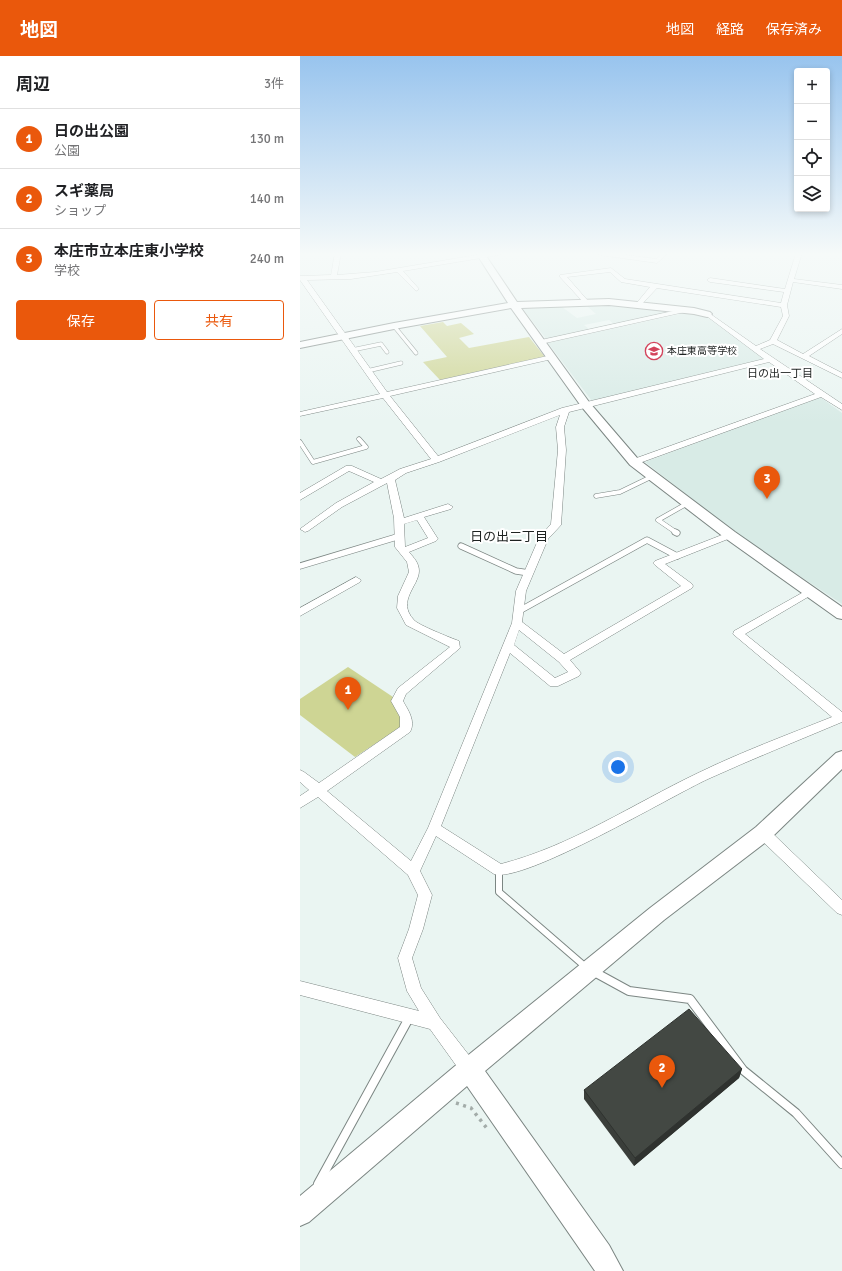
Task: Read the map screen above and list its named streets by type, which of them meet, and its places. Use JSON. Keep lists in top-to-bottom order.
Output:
{
  "districts": ["日の出一丁目", "日の出二丁目"],
  "places": {
    "school or university": ["本庄東高等学校"]
  },
  "page": {
    "header": "地図",
    "nav": ["地図", "経路", "保存済み"],
    "heading": ["周辺", "3件"],
    "map_buttons": ["+", "−"],
    "list": [
      {
        "mark": "1",
        "name": "日の出公園",
        "note": "公園",
        "value": "130 m"
      },
      {
        "mark": "2",
        "name": "スギ薬局",
        "note": "ショップ",
        "value": "140 m"
      },
      {
        "mark": "3",
        "name": "本庄市立本庄東小学校",
        "note": "学校",
        "value": "240 m"
      }
    ],
    "buttons": ["保存", "共有"],
    "pins": ["3", "1", "2"]
  }
}
